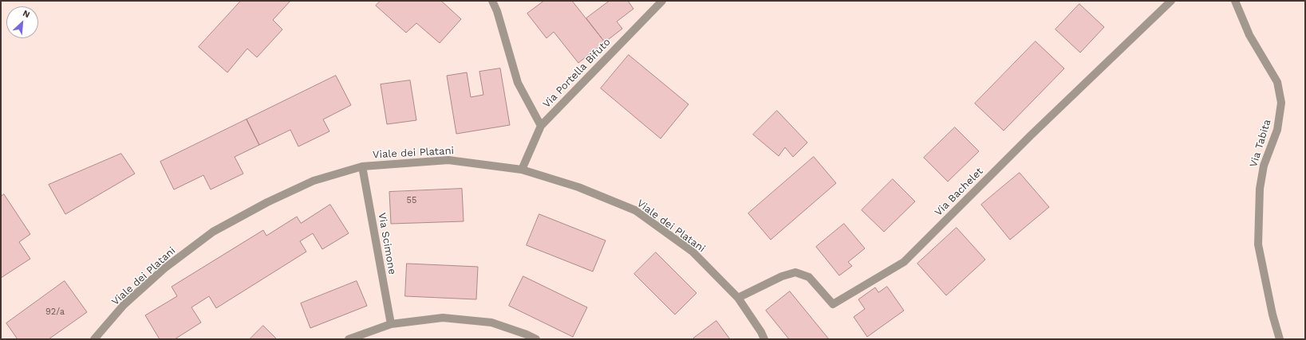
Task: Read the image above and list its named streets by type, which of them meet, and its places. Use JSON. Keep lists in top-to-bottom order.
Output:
{
  "streets": {
    "street": [
      "Via Portella Bifuto",
      "Via Tabita",
      "Viale dei Platani",
      "Via Bachelet",
      "Via Scimone"
    ]
  },
  "crossings": [
    ["Via Portella Bifuto", "Viale dei Platani"],
    ["Viale dei Platani", "Via Bachelet"],
    ["Viale dei Platani", "Via Scimone"]
  ],
  "house_numbers": ["55", "92/a"],
  "north": "top right"
}
